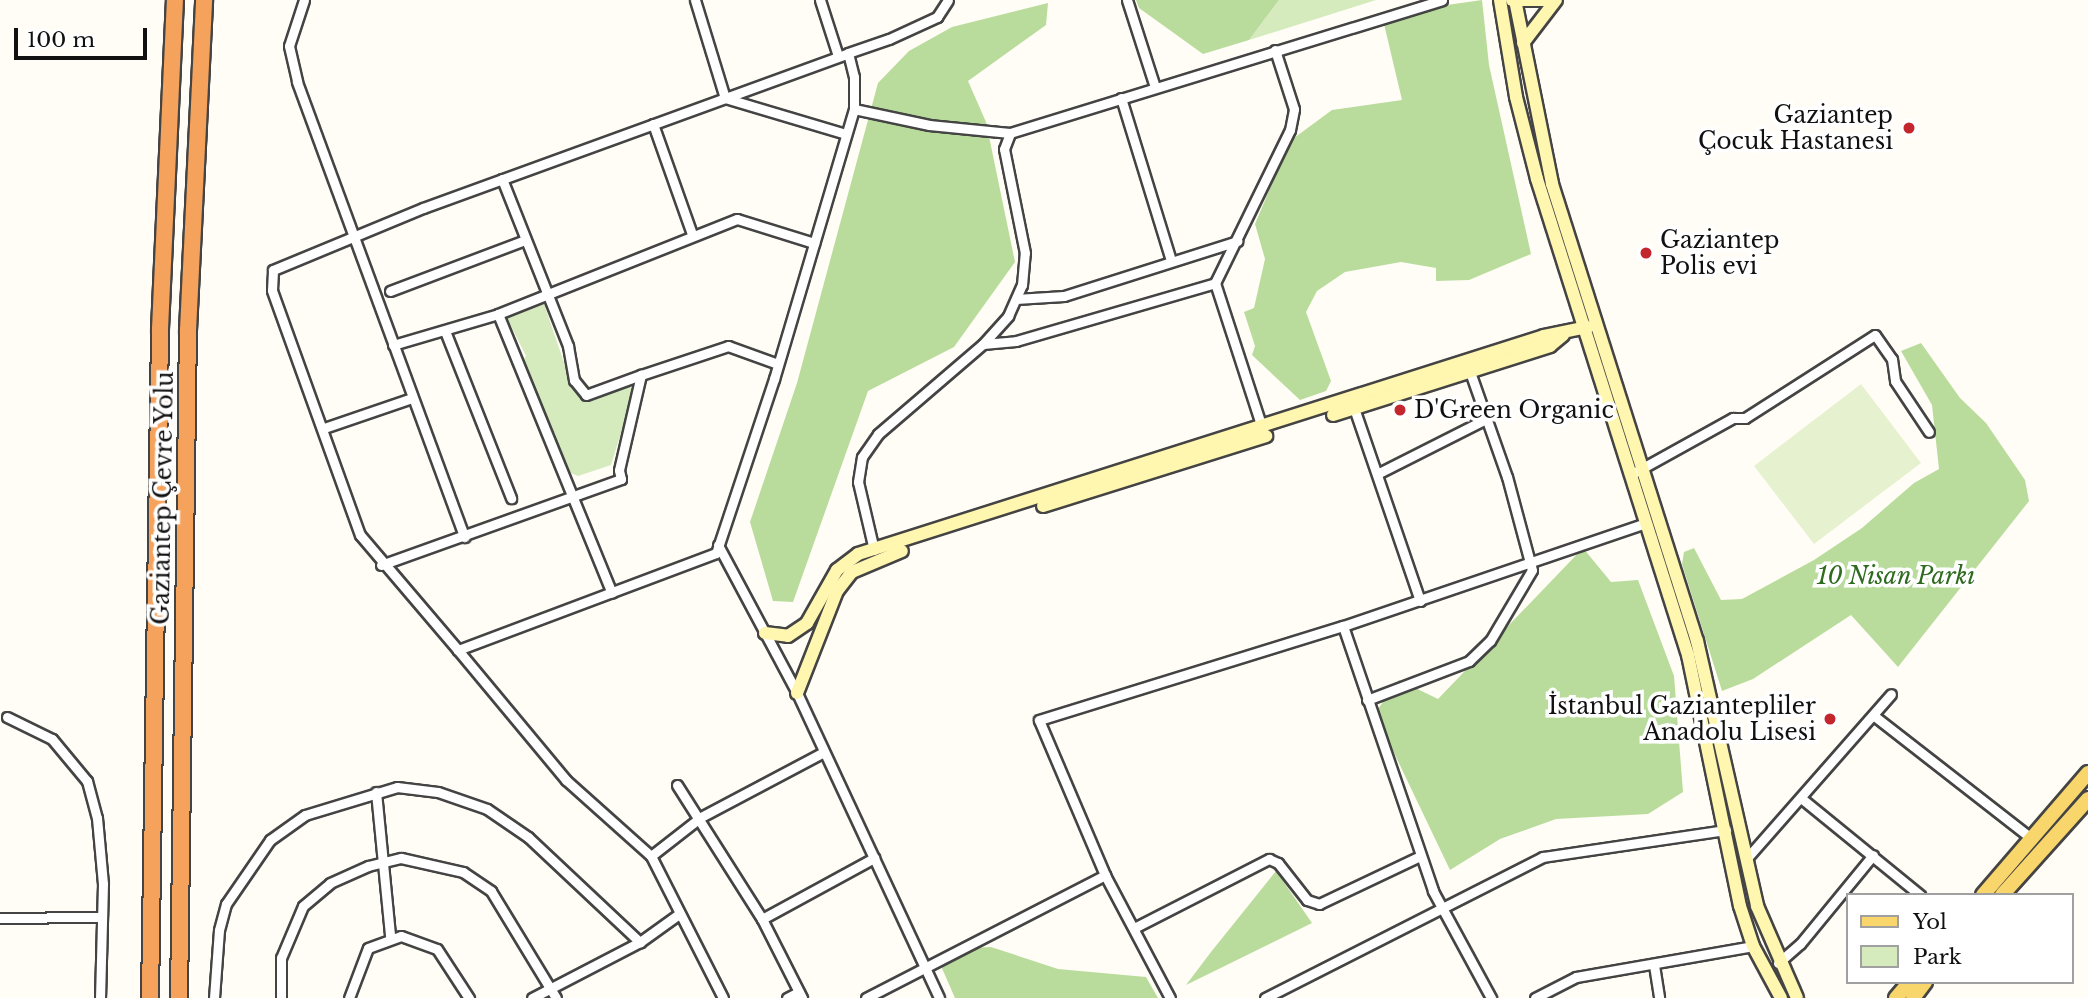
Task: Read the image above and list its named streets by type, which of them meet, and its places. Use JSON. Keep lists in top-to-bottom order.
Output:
{
  "streets": {
    "highway": ["Gaziantep Çevre Yolu"]
  },
  "parks": ["10 Nisan Parkı"],
  "places": [
    "Gaziantep Çocuk Hastanesi",
    "Gaziantep Polis evi",
    "D'Green Organic",
    "İstanbul Gaziantepliler Anadolu Lisesi"
  ],
  "legend": ["Yol", "Park"],
  "scale_bar": "100 m"
}
